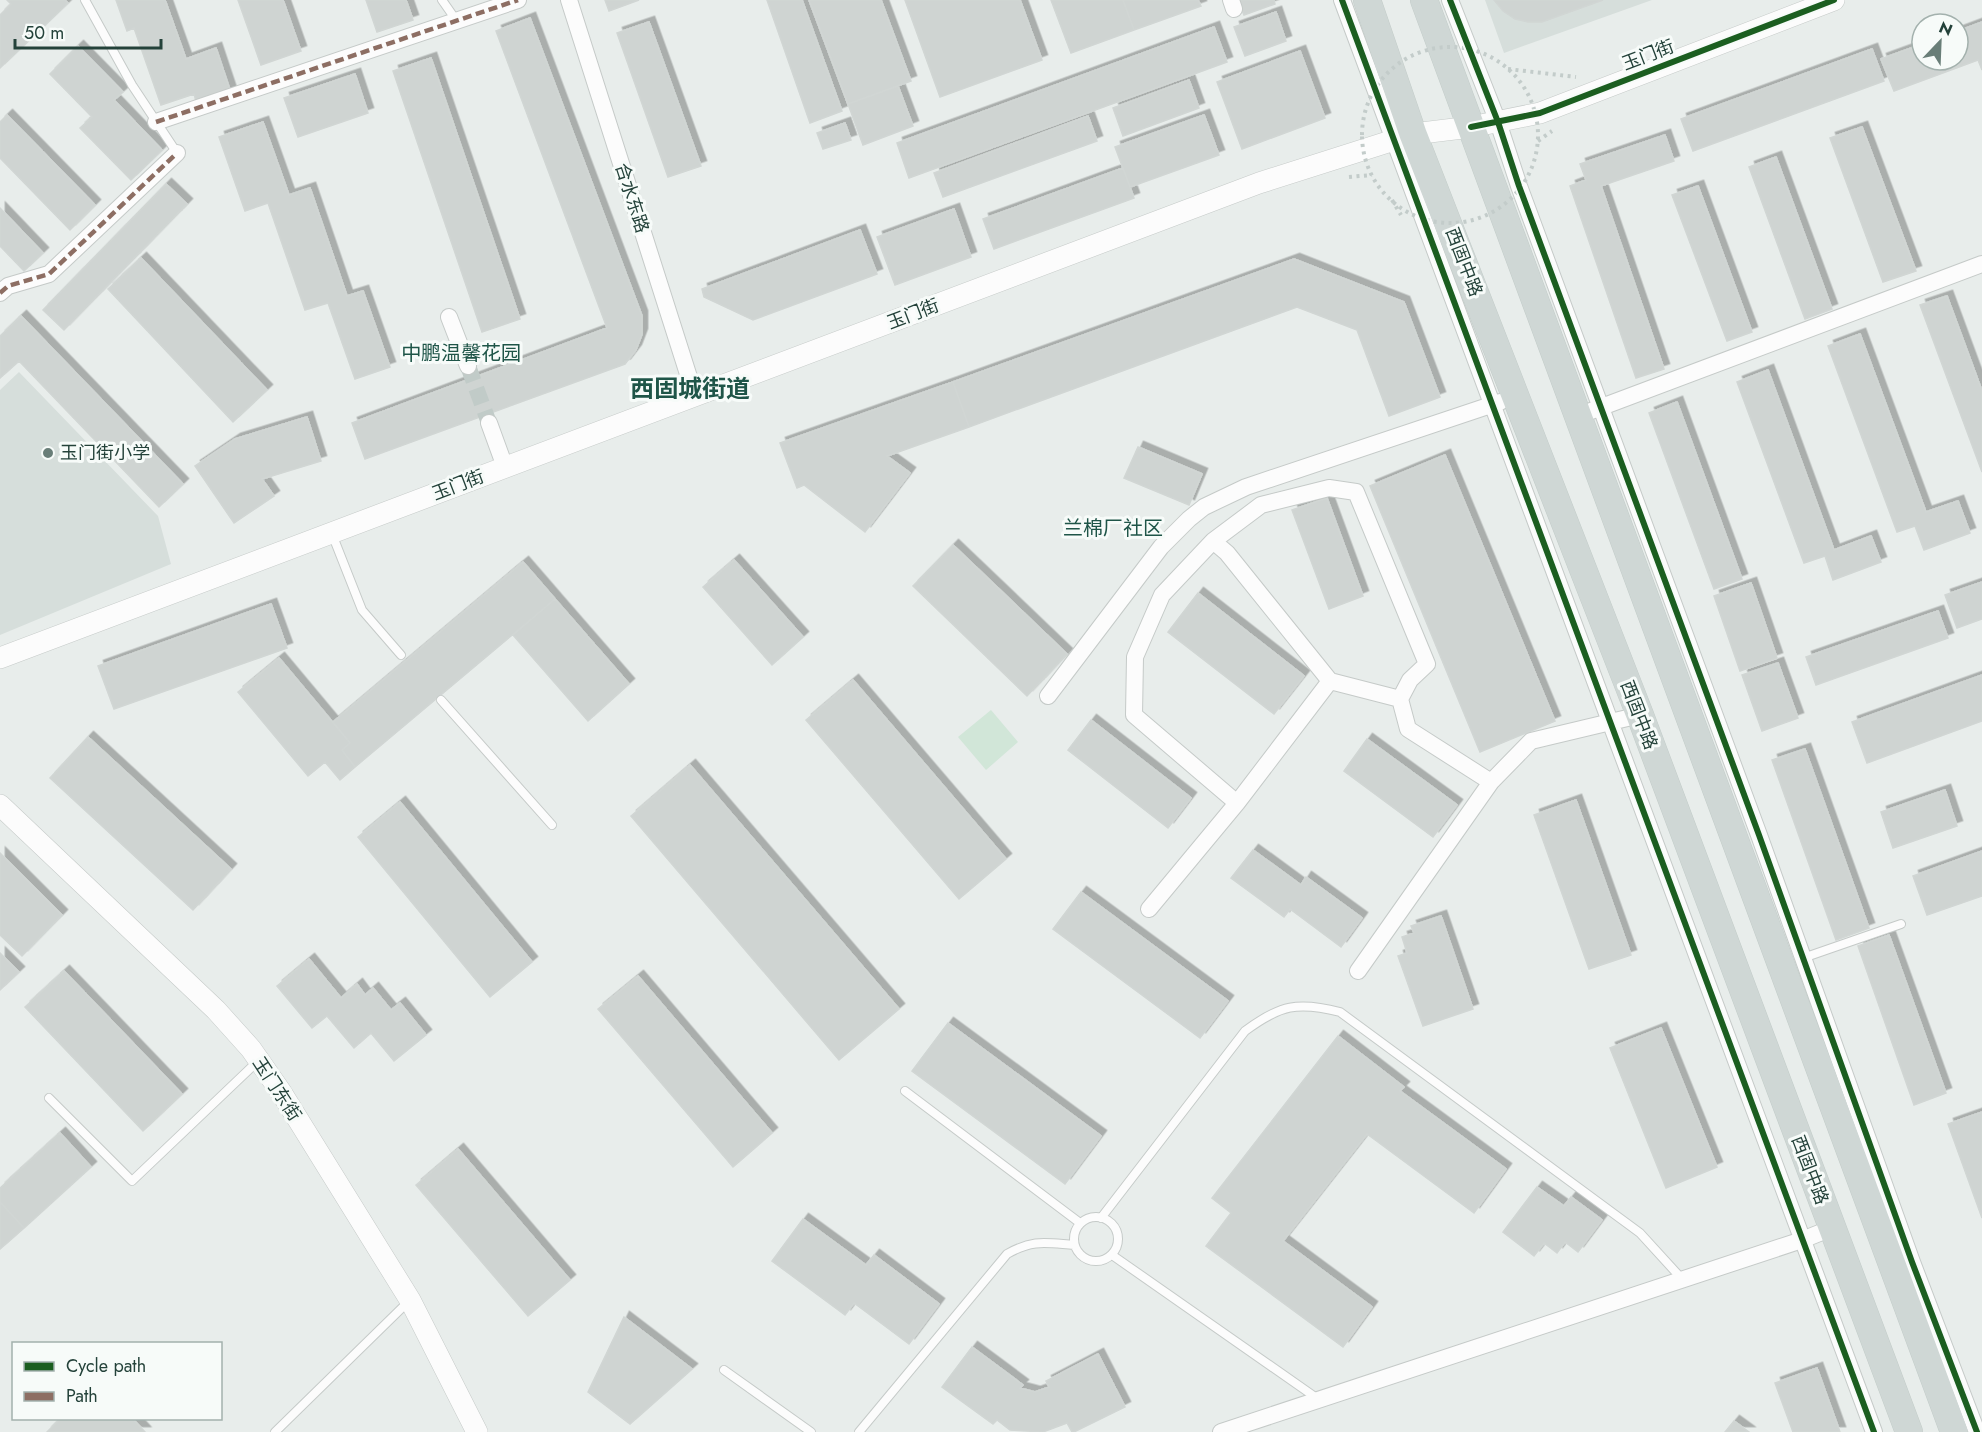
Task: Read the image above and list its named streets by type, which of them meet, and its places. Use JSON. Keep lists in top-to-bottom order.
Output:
{
  "streets": {
    "main road": ["西固中路"],
    "street": ["玉门街", "合水东路", "玉门东街"]
  },
  "crossings": [
    ["玉门街", "合水东路"],
    ["玉门街", "西固中路"]
  ],
  "districts": ["中鹏温馨花园", "西固城街道", "兰棉厂社区"],
  "places": ["玉门街小学"],
  "legend": ["Cycle path", "Path"],
  "scale_bar": "50 m",
  "north": "top right"
}
